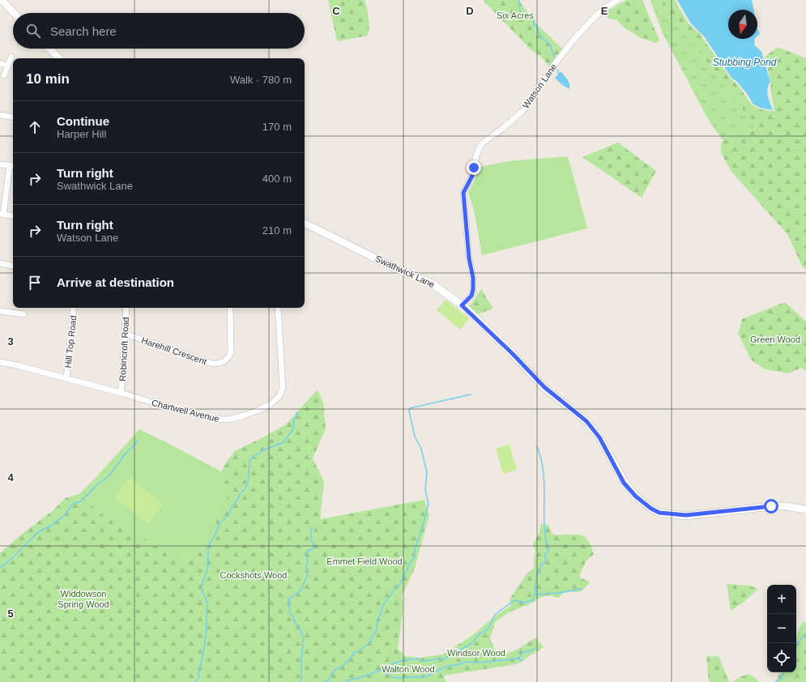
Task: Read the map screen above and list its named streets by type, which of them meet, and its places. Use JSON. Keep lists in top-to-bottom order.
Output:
{
  "streets": {
    "street": [
      "Watson Lane",
      "Swathwick Lane",
      "Hill Top Road",
      "Robincroft Road",
      "Harehill Crescent",
      "Chartwell Avenue"
    ]
  },
  "crossings": [
    ["Watson Lane", "Swathwick Lane"],
    ["Hill Top Road", "Chartwell Avenue"],
    ["Robincroft Road", "Harehill Crescent"],
    ["Robincroft Road", "Chartwell Avenue"]
  ],
  "water": ["Stubbing Pond"],
  "parks": [
    "Six Acres",
    "Green Wood",
    "Emmet Field Wood",
    "Cockshots Wood",
    "Widdowson Spring Wood",
    "Windsor Wood",
    "Walton Wood"
  ],
  "north": "bottom",
  "page": {
    "search": "Search here",
    "heading": ["10 min", "Walk · 780 m"],
    "list": [
      ["Continue", "Harper Hill", "170 m"],
      ["Turn right", "Swathwick Lane", "400 m"],
      ["Turn right", "Watson Lane", "210 m"],
      "Arrive at destination"
    ],
    "map_buttons": ["+", "−"]
  },
  "grid": {
    "columns": ["C", "D", "E"],
    "rows": ["3", "4", "5"]
  }
}
